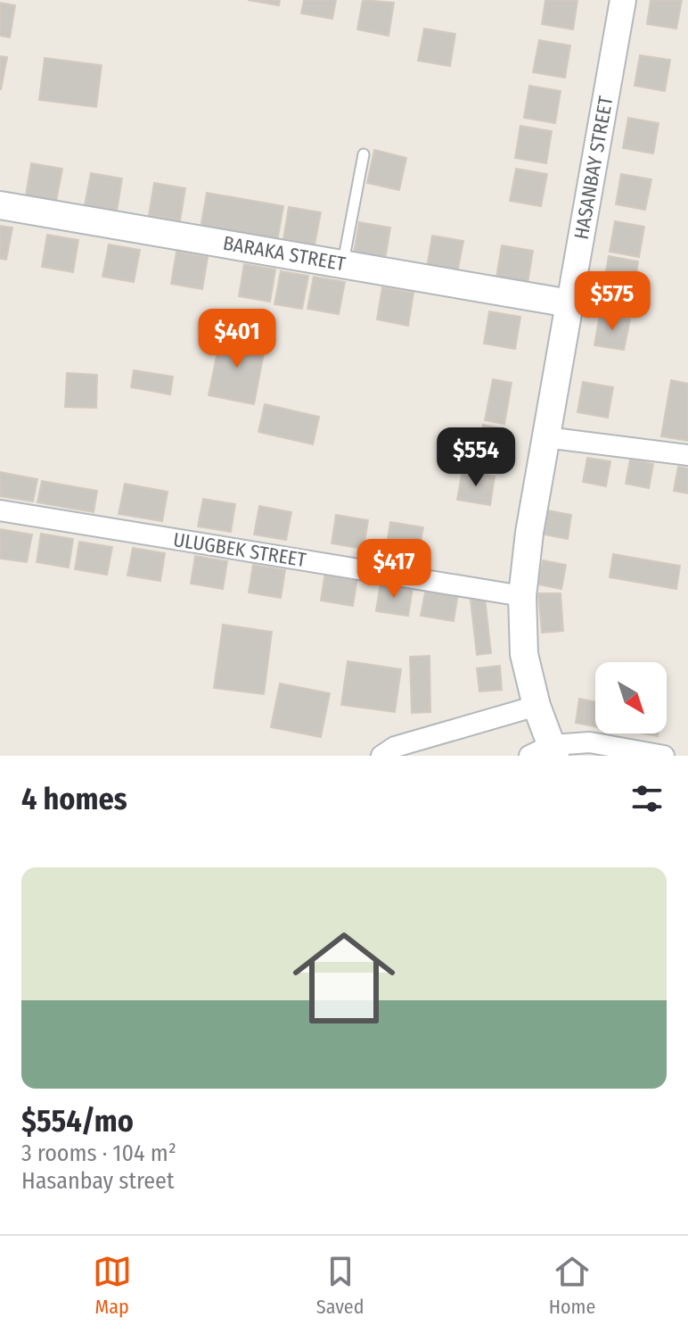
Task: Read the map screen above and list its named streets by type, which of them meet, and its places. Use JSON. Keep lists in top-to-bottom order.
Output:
{
  "streets": {
    "main road": ["HASANBAY STREET", "BARAKA STREET"],
    "street": ["ULUGBEK STREET"]
  },
  "crossings": [
    ["HASANBAY STREET", "BARAKA STREET"],
    ["HASANBAY STREET", "ULUGBEK STREET"]
  ],
  "north": "bottom right",
  "page": {
    "price": [
      "$575",
      "$401",
      "$554",
      "$417"
    ],
    "heading": "4 homes",
    "list": [
      {
        "name": "$554/mo",
        "note": "3 rooms · 104 m² · Hasanbay street"
      }
    ],
    "tabs": ["Map", "Saved", "Home"]
  }
}
